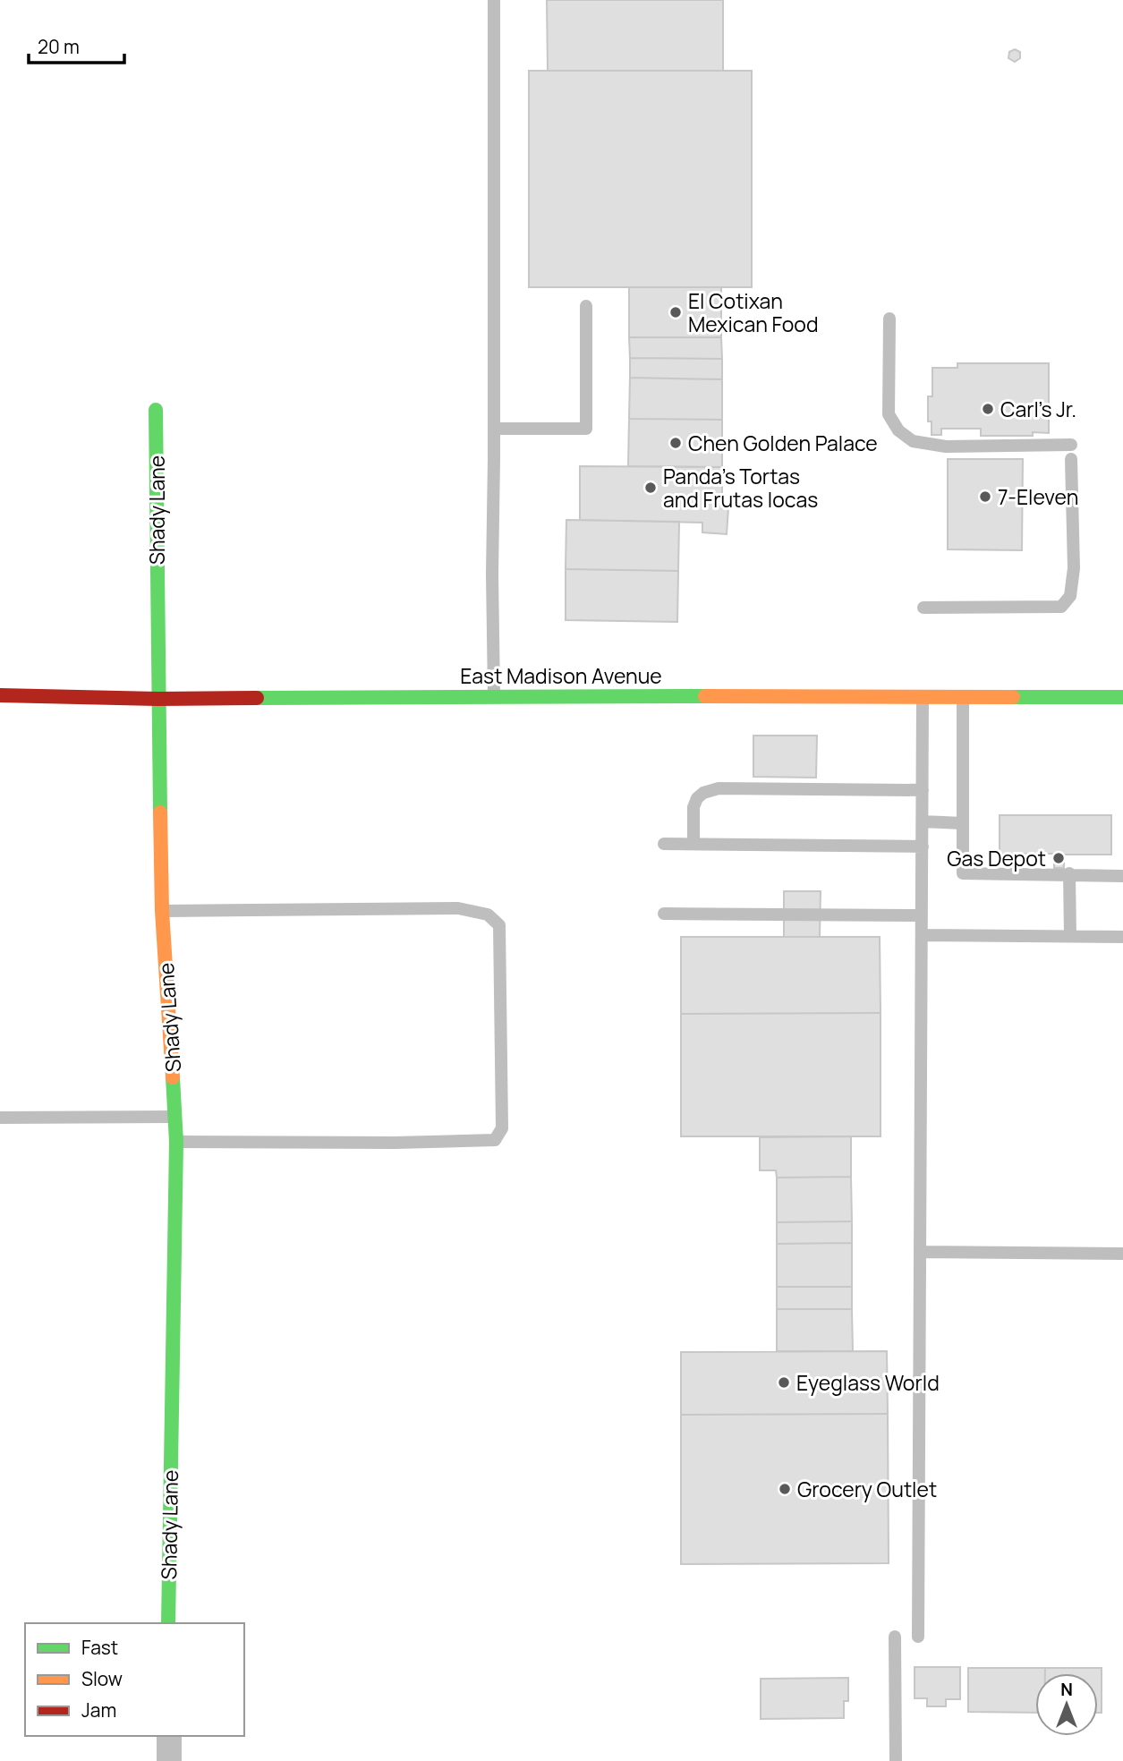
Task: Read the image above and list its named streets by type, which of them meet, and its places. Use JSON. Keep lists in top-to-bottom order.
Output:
{
  "streets": {
    "street": ["Shady Lane", "East Madison Avenue"]
  },
  "crossings": [
    ["Shady Lane", "East Madison Avenue"]
  ],
  "places": [
    "El Cotixan Mexican Food",
    "Carl's Jr.",
    "Chen Golden Palace",
    "Panda's Tortas and Frutas locas",
    "7-Eleven",
    "Gas Depot",
    "Eyeglass World",
    "Grocery Outlet"
  ],
  "legend": ["Fast", "Slow", "Jam"],
  "scale_bar": "20 m",
  "north": "top"
}
